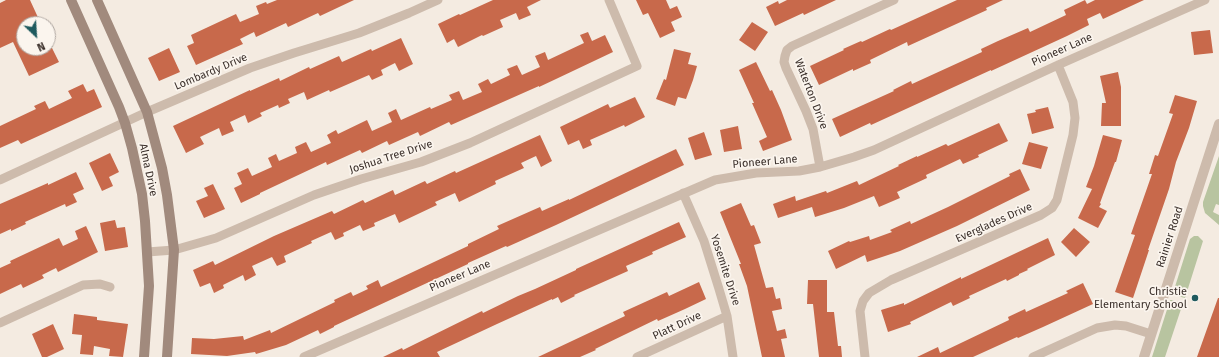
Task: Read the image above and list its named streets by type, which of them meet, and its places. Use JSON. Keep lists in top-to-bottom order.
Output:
{
  "streets": {
    "main road": ["Alma Drive"],
    "street": [
      "Pioneer Lane",
      "Lombardy Drive",
      "Waterton Drive",
      "Joshua Tree Drive",
      "Everglades Drive",
      "Rainier Road",
      "Yosemite Drive",
      "Platt Drive"
    ]
  },
  "crossings": [
    ["Pioneer Lane", "Waterton Drive"],
    ["Pioneer Lane", "Everglades Drive"],
    ["Pioneer Lane", "Yosemite Drive"],
    ["Lombardy Drive", "Alma Drive"],
    ["Joshua Tree Drive", "Alma Drive"],
    ["Yosemite Drive", "Platt Drive"]
  ],
  "places": ["Christie Elementary School"],
  "north": "bottom right"
}
